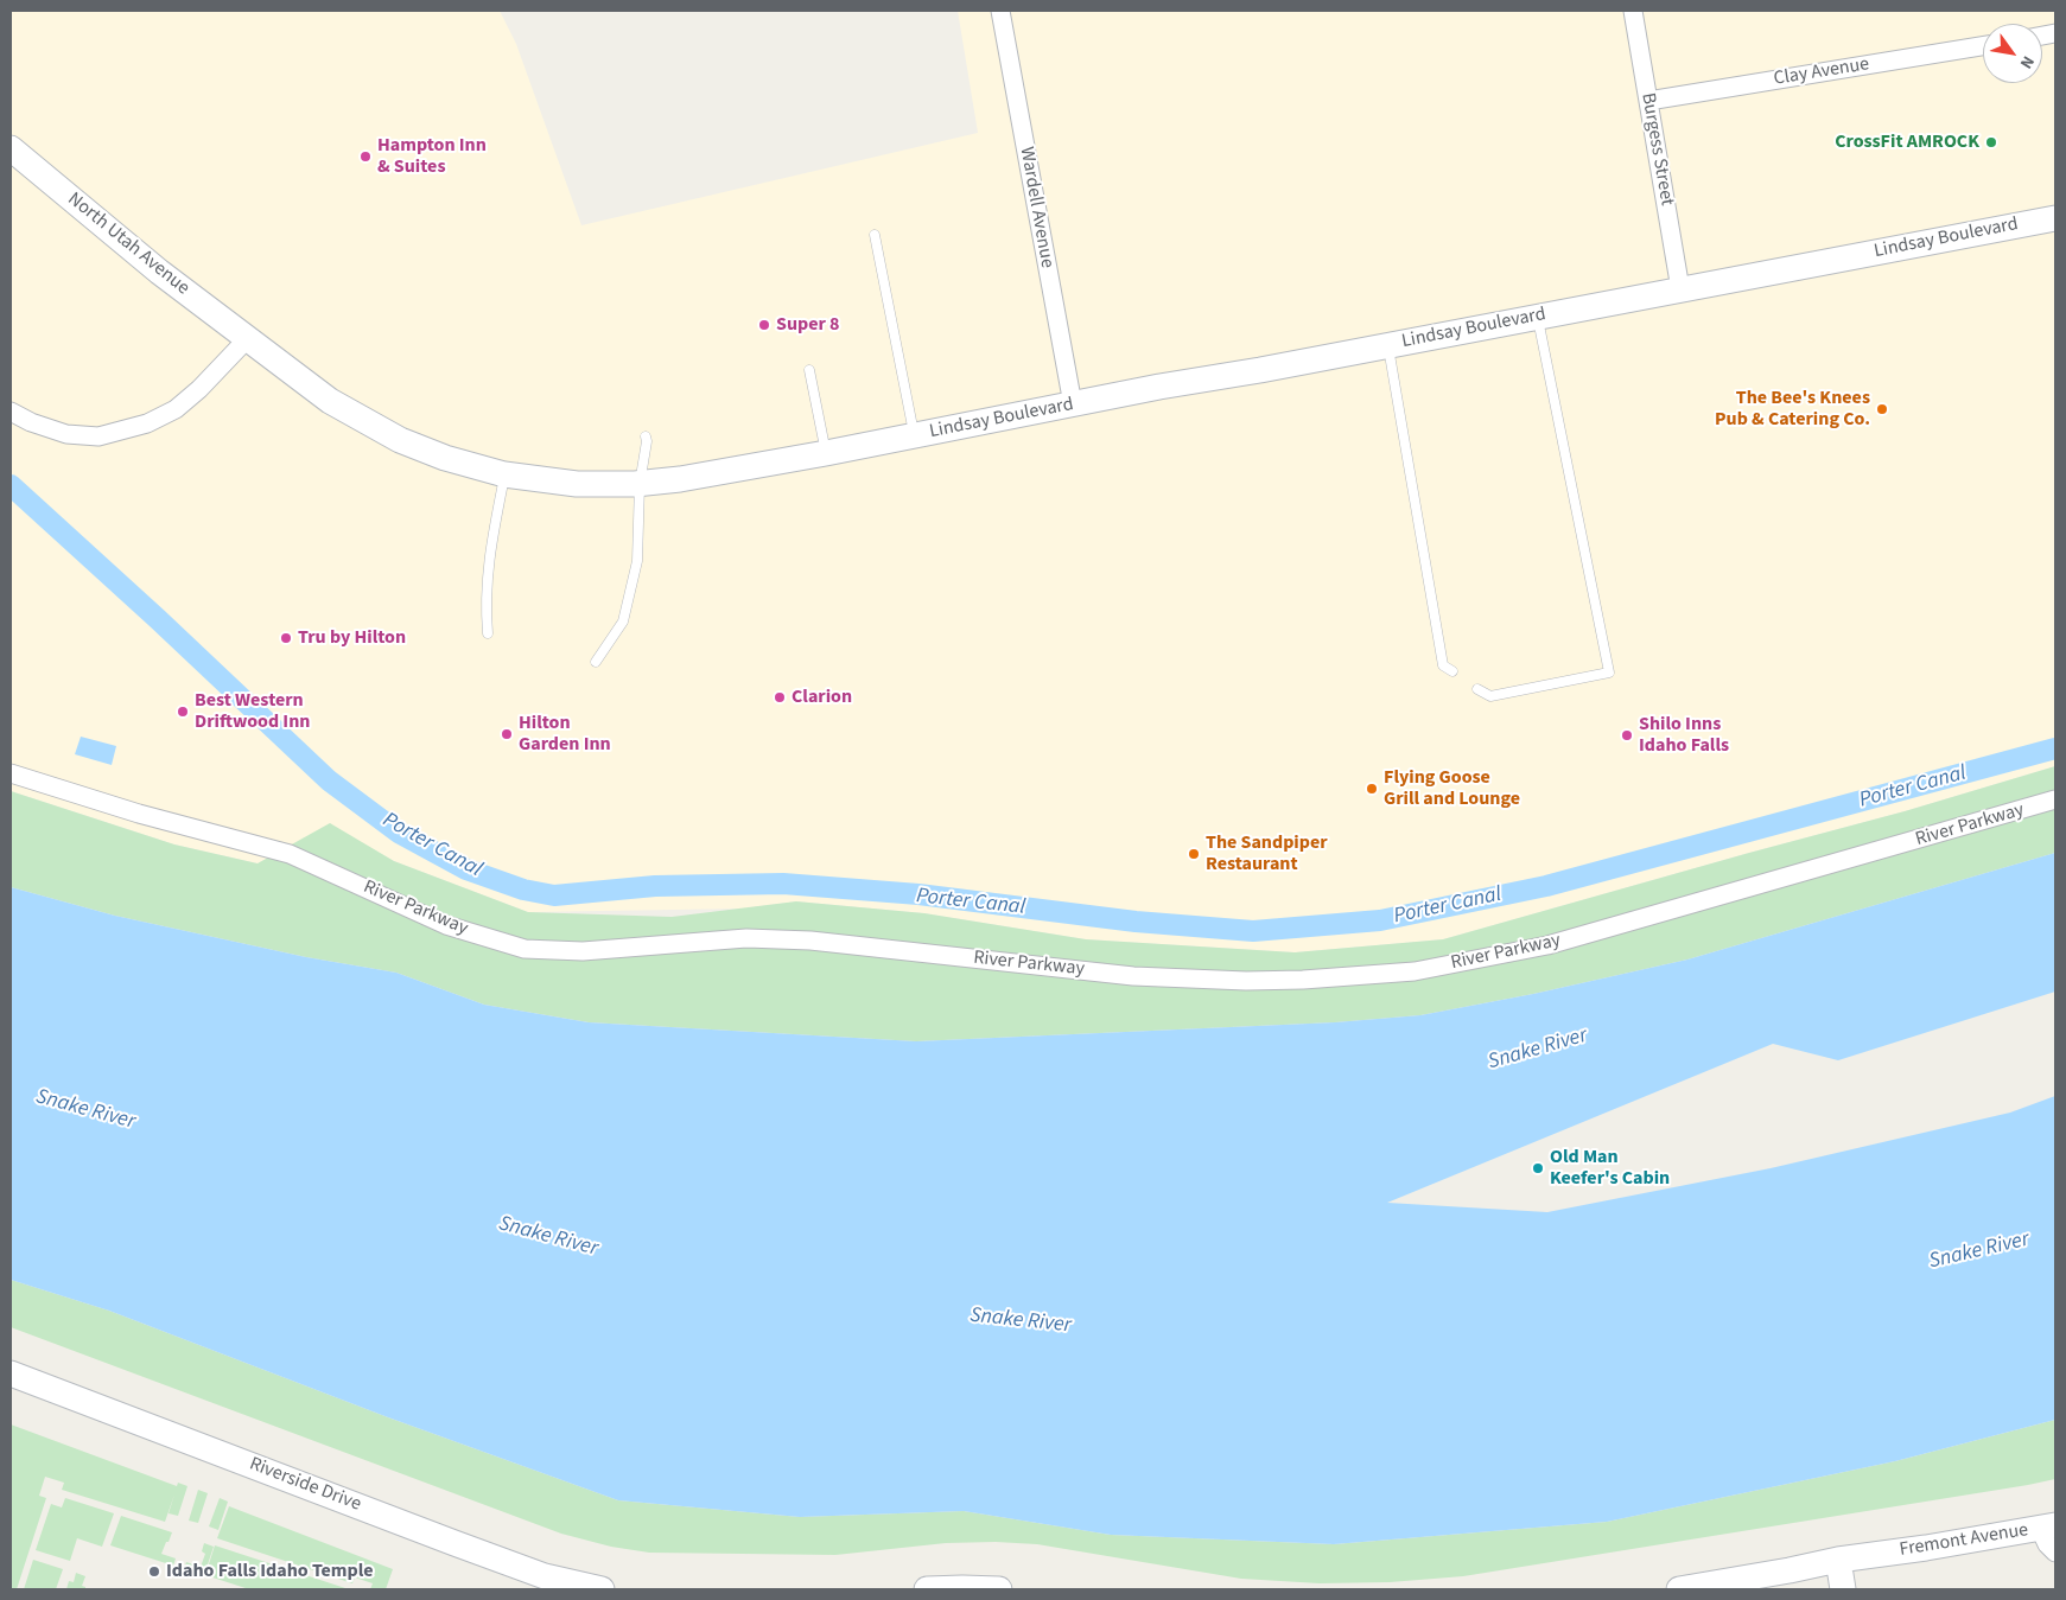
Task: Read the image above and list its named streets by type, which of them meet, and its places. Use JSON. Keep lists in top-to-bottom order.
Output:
{
  "streets": {
    "street": [
      "Clay Avenue",
      "Burgess Street",
      "Wardell Avenue",
      "Lindsay Boulevard",
      "North Utah Avenue",
      "River Parkway",
      "Riverside Drive",
      "Fremont Avenue"
    ]
  },
  "crossings": [
    ["Clay Avenue", "Burgess Street"],
    ["Burgess Street", "Lindsay Boulevard"],
    ["Wardell Avenue", "Lindsay Boulevard"],
    ["Lindsay Boulevard", "North Utah Avenue"]
  ],
  "water": ["Porter Canal", "Snake River"],
  "places": [
    "CrossFit AMROCK",
    "Hampton Inn & Suites",
    "Super 8",
    "The Bee's Knees Pub & Catering Co.",
    "Tru by Hilton",
    "Clarion",
    "Best Western Driftwood Inn",
    "Hilton Garden Inn",
    "Shilo Inns Idaho Falls",
    "Flying Goose Grill and Lounge",
    "The Sandpiper Restaurant",
    "Old Man Keefer's Cabin",
    "Idaho Falls Idaho Temple"
  ],
  "north": "bottom right"
}
